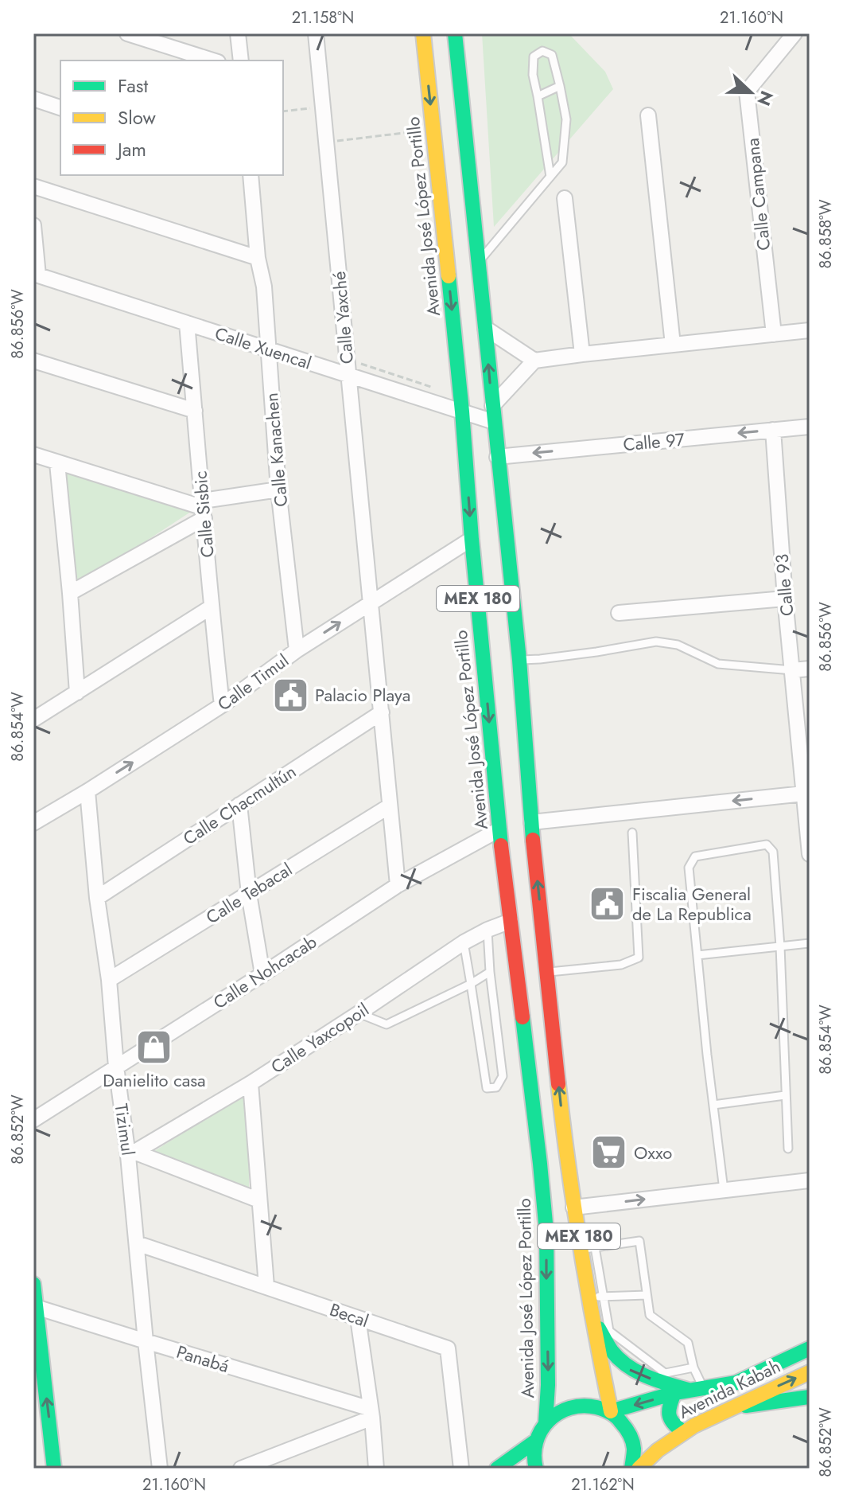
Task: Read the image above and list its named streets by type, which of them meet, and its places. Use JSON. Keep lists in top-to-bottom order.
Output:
{
  "streets": {
    "main road": ["Avenida José López Portillo", "MEX 180", "Avenida Kabah"],
    "street": [
      "Calle Campana",
      "Calle Yaxché",
      "Calle Xuencal",
      "Calle 97",
      "Calle Kanachen",
      "Calle Sisbic",
      "Calle 93",
      "Calle Timul",
      "Calle Chacmultún",
      "Calle Tebacal",
      "Calle Nohcacab",
      "Calle Yaxcopoil",
      "Tizimul",
      "Becal",
      "Panabá"
    ]
  },
  "crossings": [
    ["Avenida José López Portillo", "Calle Xuencal"],
    ["Avenida José López Portillo", "Calle Timul"],
    ["Avenida José López Portillo", "Calle Nohcacab"],
    ["Avenida José López Portillo", "Calle Yaxcopoil"],
    ["Calle Yaxché", "Calle Xuencal"],
    ["Calle Yaxché", "Calle Timul"],
    ["Calle Yaxché", "Calle Chacmultún"],
    ["Calle Yaxché", "Calle Tebacal"],
    ["Calle Yaxché", "Calle Nohcacab"],
    ["Calle Xuencal", "Calle Kanachen"],
    ["Calle Xuencal", "Calle Sisbic"],
    ["Calle Xuencal", "MEX 180"],
    ["Calle 97", "Calle 93"],
    ["Calle 97", "MEX 180"],
    ["Calle Kanachen", "Calle Timul"],
    ["Calle Sisbic", "Calle Timul"],
    ["MEX 180", "Avenida Kabah"],
    ["Calle Timul", "Tizimul"],
    ["Calle Chacmultún", "Tizimul"],
    ["Calle Tebacal", "Tizimul"],
    ["Calle Nohcacab", "Tizimul"],
    ["Calle Yaxcopoil", "Tizimul"],
    ["Tizimul", "Becal"],
    ["Tizimul", "Panabá"]
  ],
  "places": {
    "public building": ["Palacio Playa", "Fiscalia General de La Republica"],
    "shop": ["Danielito casa"],
    "supermarket": ["Oxxo"]
  },
  "legend": ["Fast", "Slow", "Jam"],
  "north": "right",
  "coordinates": [
    "21.158°N",
    "21.160°N",
    "86.858°W",
    "86.856°W",
    "86.854°W",
    "86.852°W",
    "21.162°N"
  ]
}
